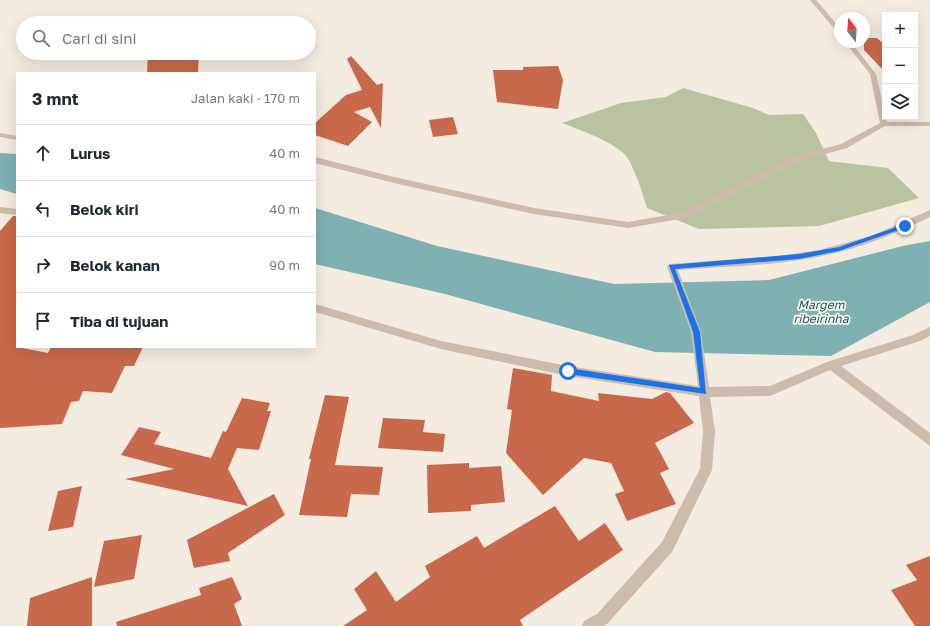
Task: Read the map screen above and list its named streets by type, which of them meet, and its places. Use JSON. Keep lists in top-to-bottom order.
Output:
{
  "water": ["Margem ribeirinha"],
  "north": "top",
  "page": {
    "map_buttons": ["+", "−"],
    "search": "Cari di sini",
    "heading": ["3 mnt", "Jalan kaki · 170 m"],
    "list": [
      ["Lurus", "40 m"],
      ["Belok kiri", "40 m"],
      ["Belok kanan", "90 m"],
      "Tiba di tujuan"
    ]
  }
}
